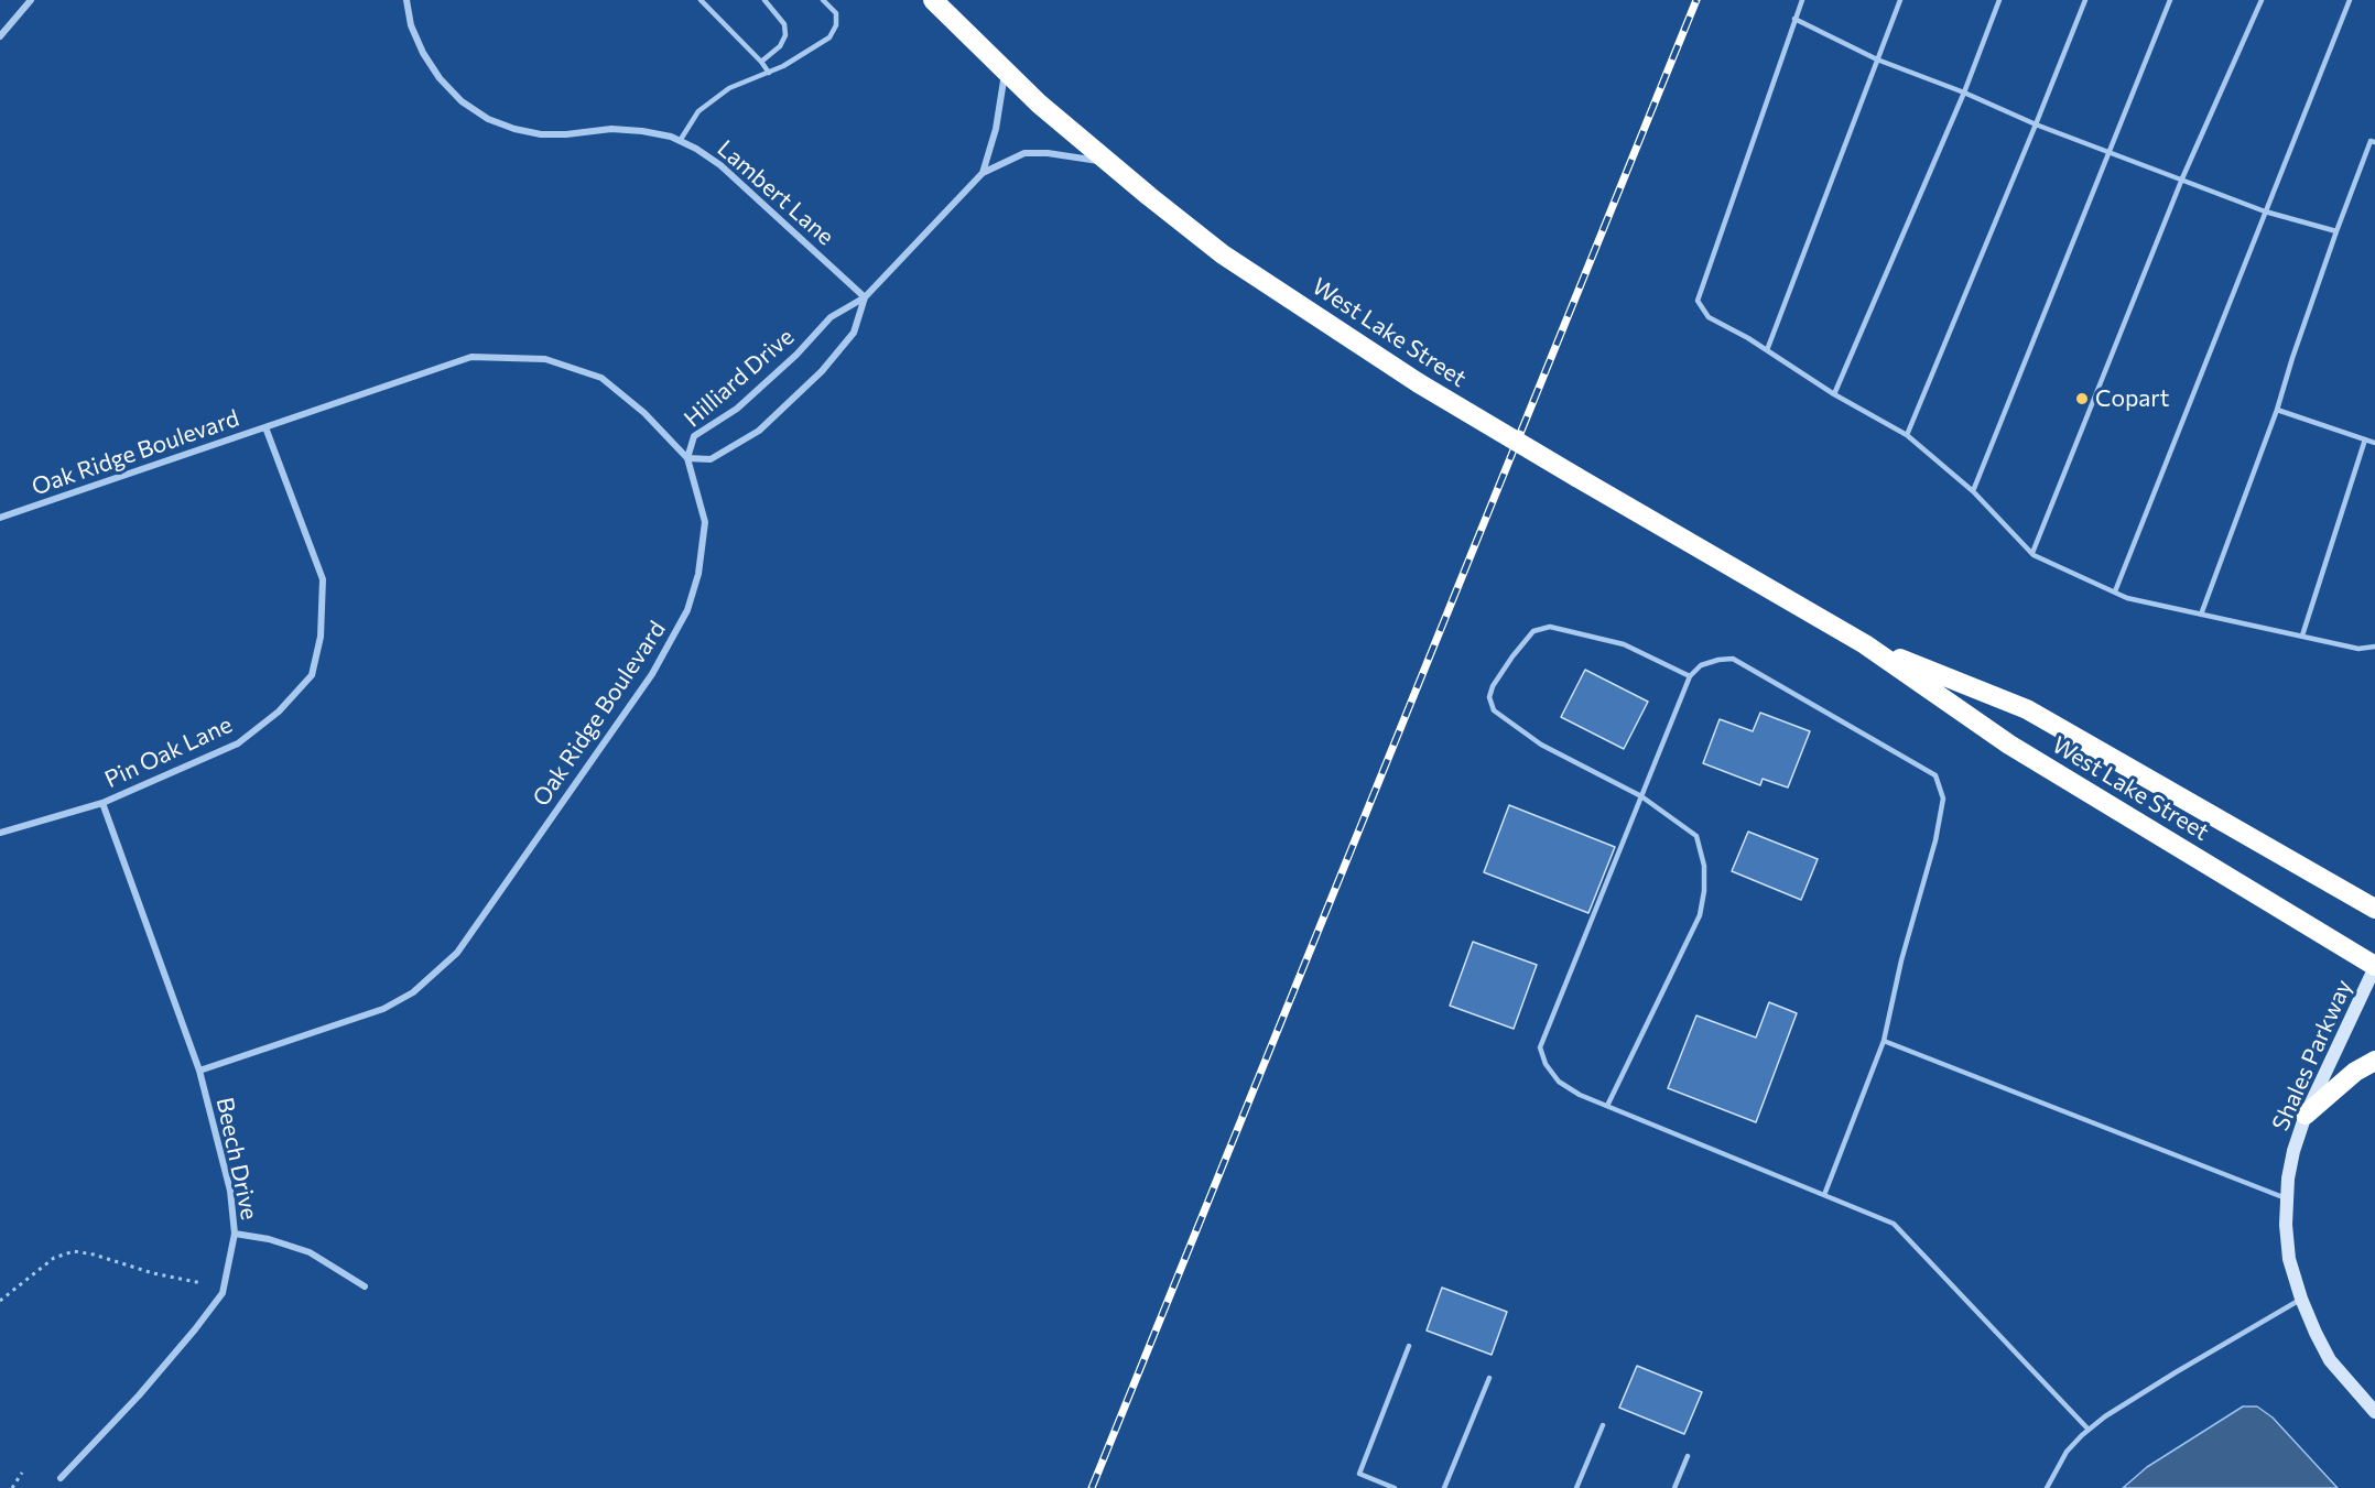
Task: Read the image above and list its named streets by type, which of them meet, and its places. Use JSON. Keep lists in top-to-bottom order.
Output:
{
  "streets": {
    "highway": ["West Lake Street"],
    "street": [
      "Lambert Lane",
      "Hilliard Drive",
      "Oak Ridge Boulevard",
      "Pin Oak Lane",
      "Shales Parkway",
      "Beech Drive"
    ]
  },
  "crossings": [
    ["Lambert Lane", "Hilliard Drive"],
    ["West Lake Street", "Hilliard Drive"],
    ["West Lake Street", "Shales Parkway"],
    ["Hilliard Drive", "Oak Ridge Boulevard"],
    ["Oak Ridge Boulevard", "Pin Oak Lane"],
    ["Oak Ridge Boulevard", "Beech Drive"],
    ["Pin Oak Lane", "Beech Drive"]
  ],
  "places": ["Copart"]
}
